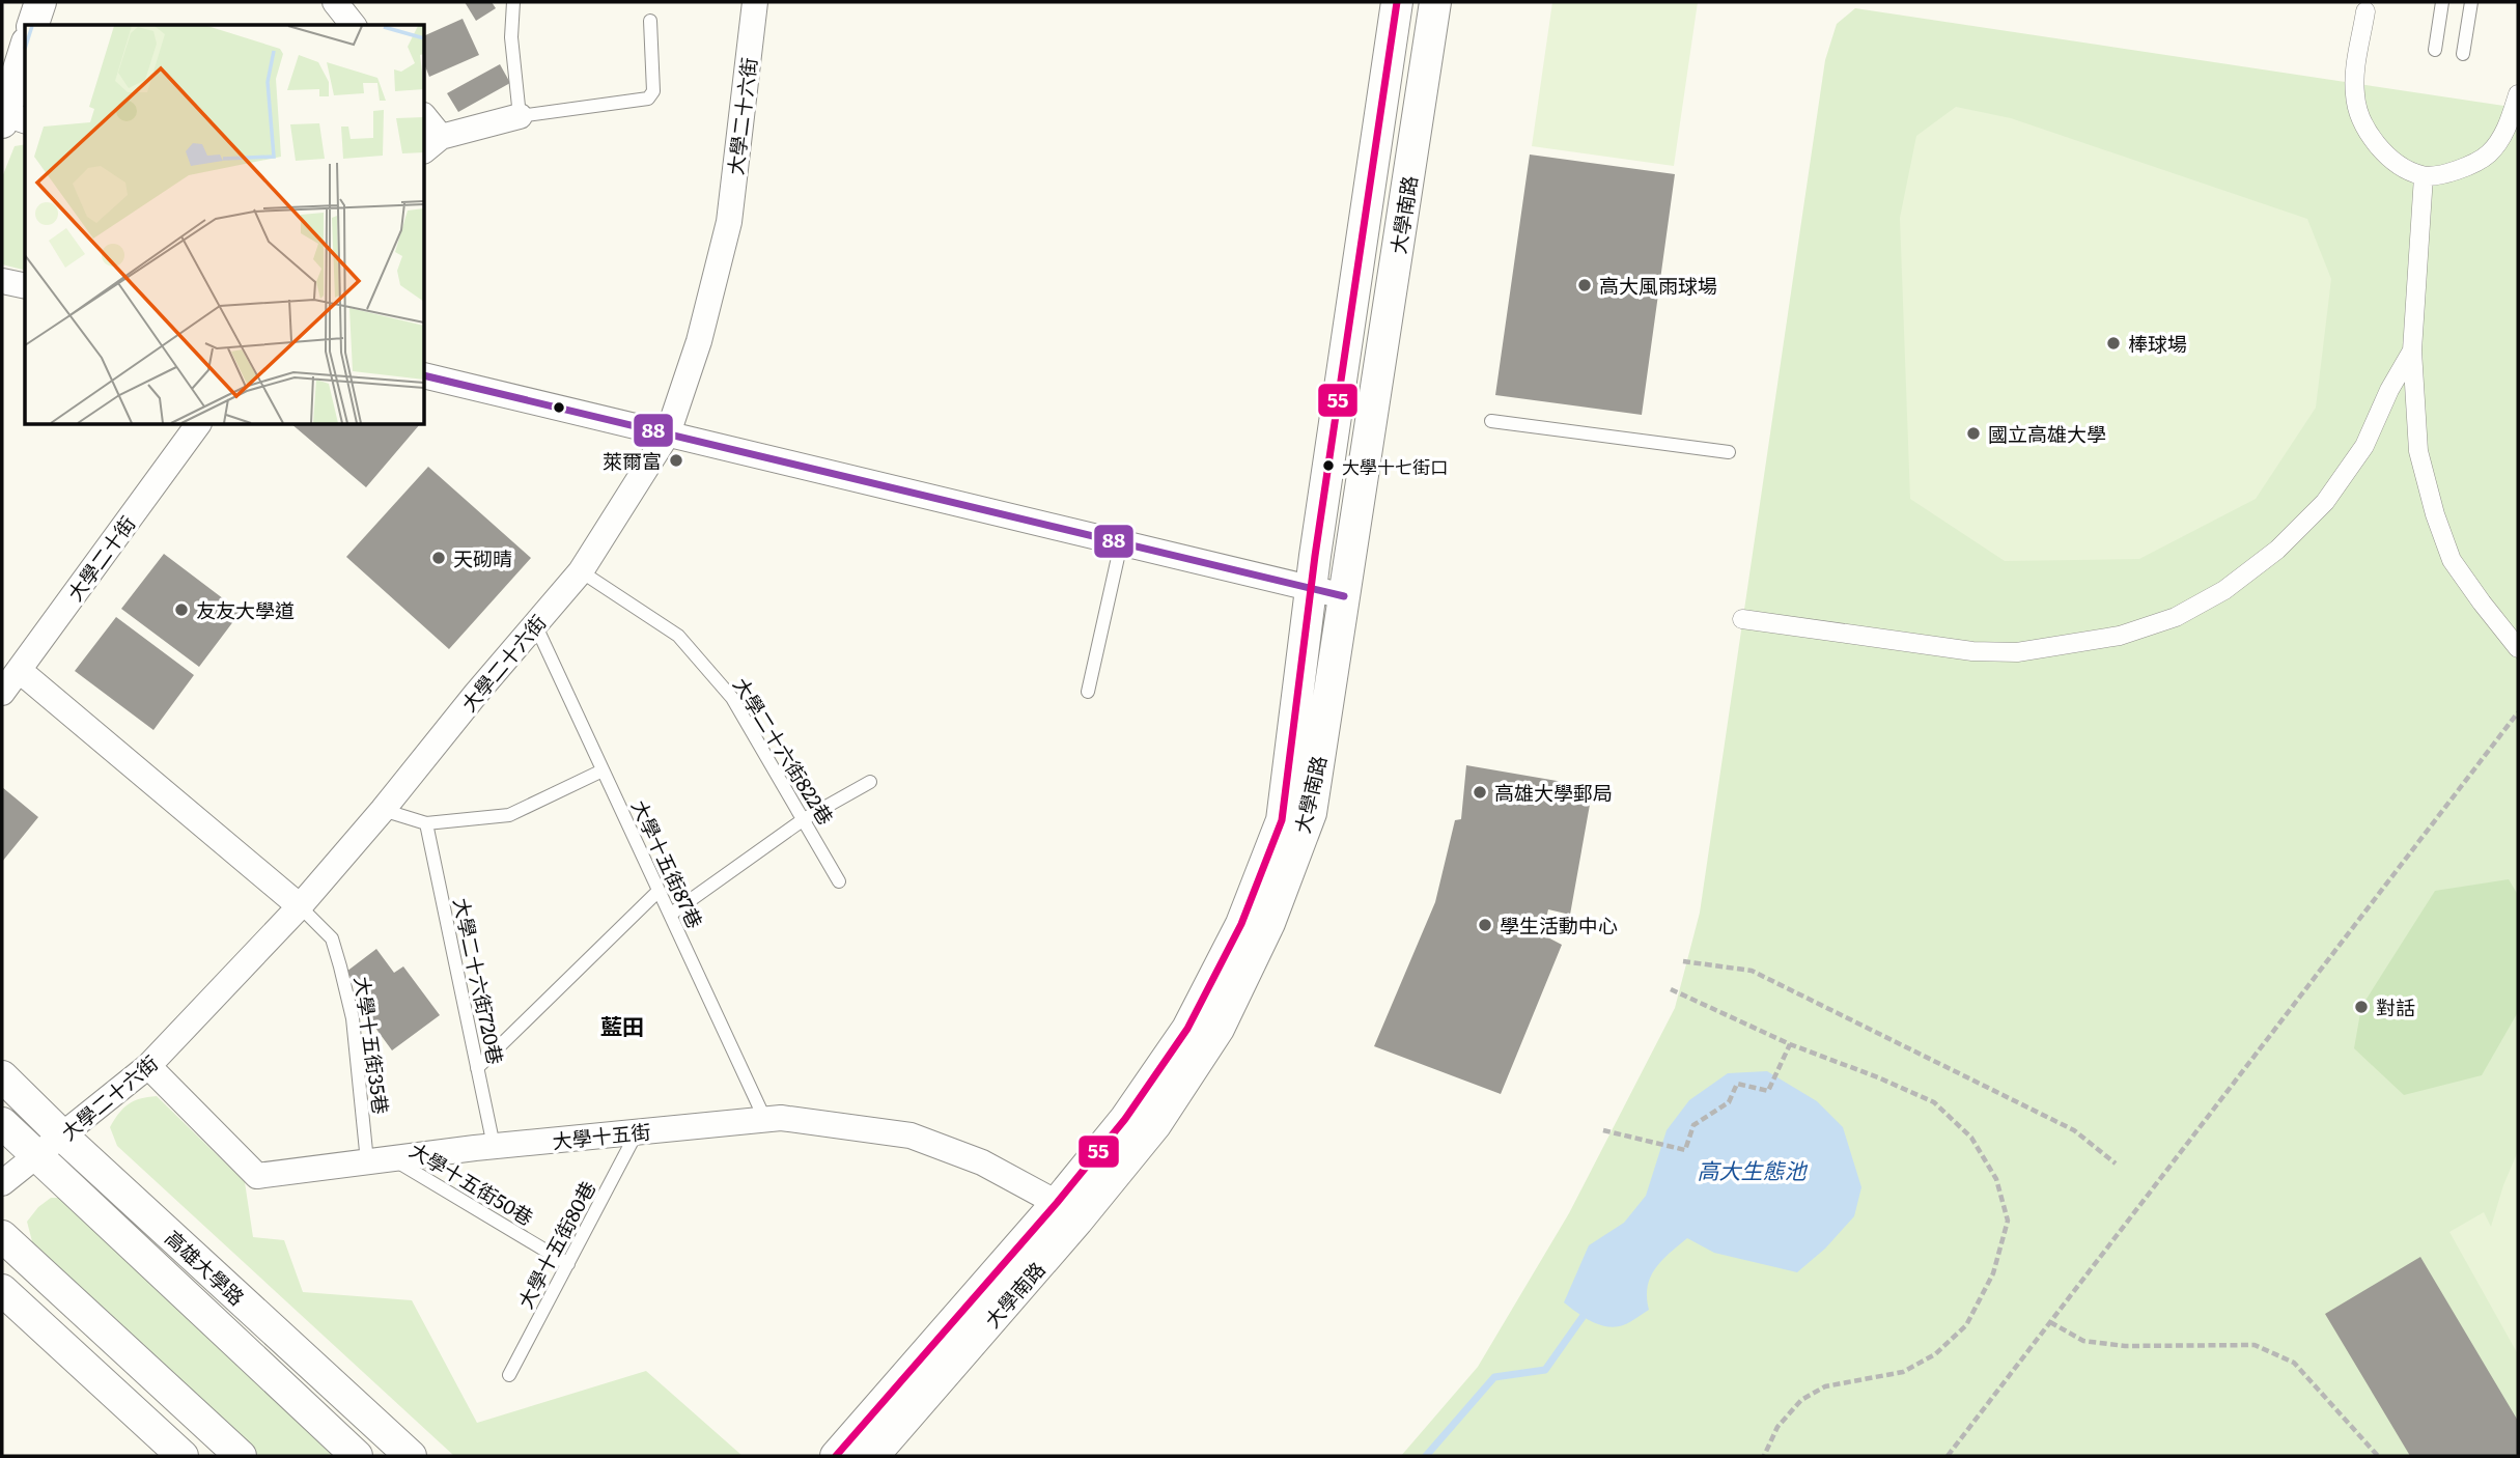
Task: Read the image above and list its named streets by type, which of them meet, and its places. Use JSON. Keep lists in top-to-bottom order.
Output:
{
  "streets": {
    "street": [
      "大學二十六街",
      "大學南路",
      "大學二十街",
      "大學十五街",
      "高雄大學路"
    ],
    "lane": [
      "大學二十六街822巷",
      "大學十五街87巷",
      "大學二十六街720巷",
      "大學十五街35巷",
      "大學十五街50巷",
      "大學十五街80巷"
    ]
  },
  "crossings": [
    ["大學二十六街", "大學二十六街822巷"],
    ["大學二十六街", "大學十五街87巷"],
    ["大學二十六街", "大學十五街35巷"],
    ["大學二十六街", "大學十五街"],
    ["大學二十六街", "高雄大學路"],
    ["大學南路", "大學十五街"],
    ["大學十五街87巷", "大學十五街"],
    ["大學二十六街720巷", "大學十五街"],
    ["大學十五街35巷", "大學十五街"],
    ["大學十五街35巷", "大學十五街50巷"],
    ["大學十五街", "大學十五街50巷"],
    ["大學十五街", "大學十五街80巷"],
    ["大學十五街50巷", "大學十五街80巷"]
  ],
  "districts": ["藍田"],
  "water": ["高大生態池"],
  "places": [
    "高大風雨球場",
    "棒球場",
    "國立高雄大學",
    "萊爾富",
    "大學十七街口",
    "天砌晴",
    "友友大學道",
    "高雄大學郵局",
    "學生活動中心",
    "對話"
  ],
  "lines": ["transit line 55", "transit line 88"]
}
